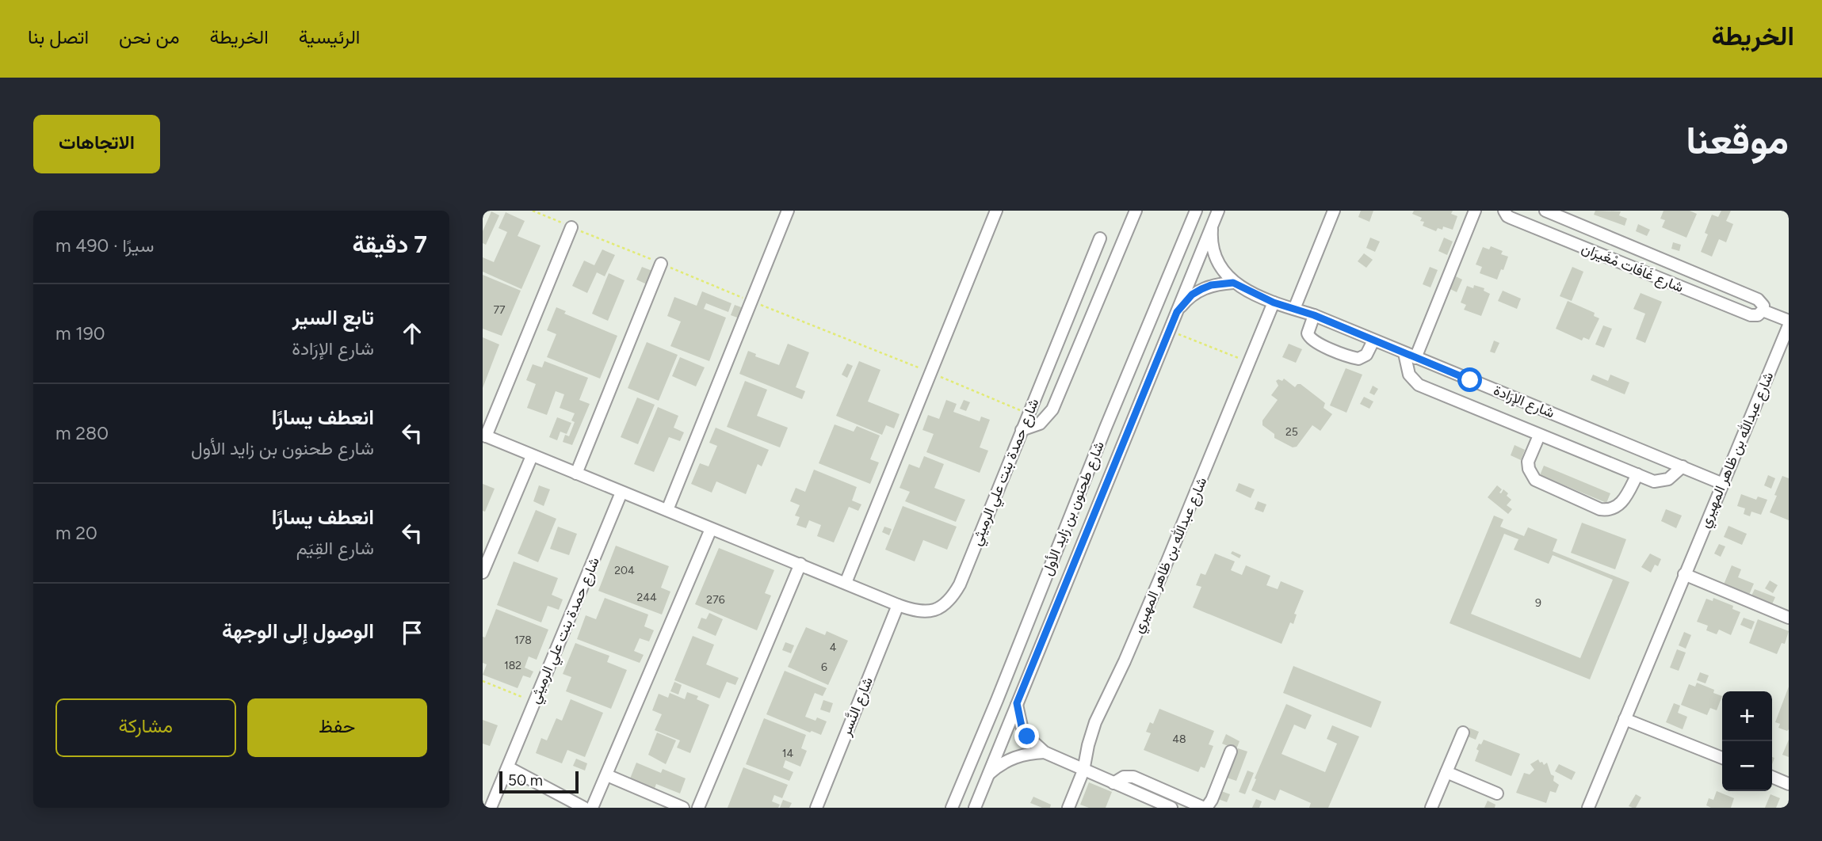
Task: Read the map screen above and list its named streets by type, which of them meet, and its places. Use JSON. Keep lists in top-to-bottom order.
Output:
{
  "streets": {
    "street": [
      "شارع غَافَات مْغَيرَان",
      "شارع الإرَادة",
      "شارع عبدالله بن ظاهر المهيري",
      "شارع حمدة بنت علي الرميثي",
      "شارع طحنون بن زايد الأول",
      "شارع النَّسر"
    ]
  },
  "crossings": [
    ["شارع الإرَادة", "شارع عبدالله بن ظاهر المهيري"],
    ["شارع الإرَادة", "شارع طحنون بن زايد الأول"],
    ["شارع حمدة بنت علي الرميثي", "شارع النَّسر"]
  ],
  "house_numbers": [
    "77",
    "25",
    "204",
    "244",
    "276",
    "9",
    "178",
    "4",
    "182",
    "6",
    "48",
    "14"
  ],
  "scale_bar": "50 m",
  "page": {
    "header": "الخريطة",
    "nav": [
      "الرئيسية",
      "الخريطة",
      "من نحن",
      "اتصل بنا"
    ],
    "title": "موقعنا",
    "buttons": [
      "الاتجاهات",
      ["حفظ", "مشاركة"]
    ],
    "heading": ["7 دقيقة", "سيرًا · 490 m"],
    "list": [
      ["تابع السير", "شارع الإرَادة", "190 m"],
      ["انعطف يسارًا", "شارع طحنون بن زايد الأول", "280 m"],
      ["انعطف يسارًا", "شارع القِيَم", "20 m"],
      "الوصول إلى الوجهة"
    ],
    "map_buttons": ["+", "−"],
    "scale": "50 m"
  }
}
